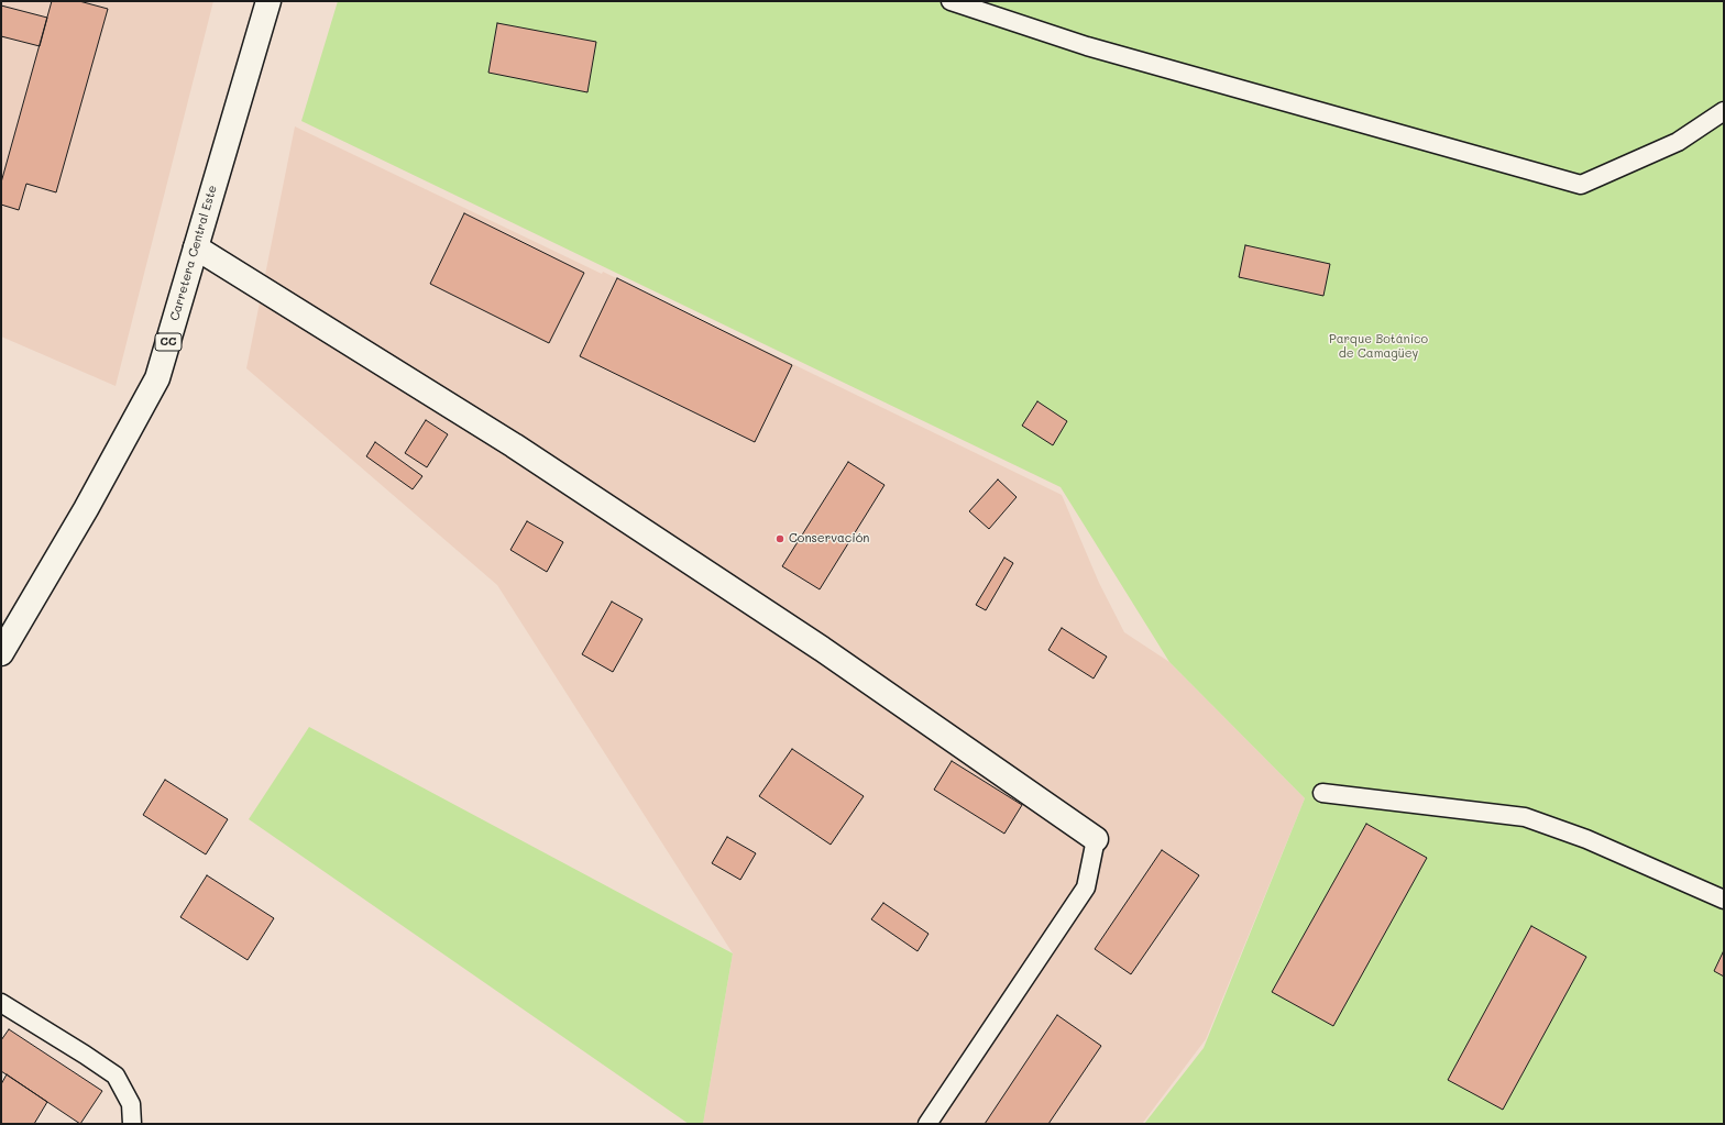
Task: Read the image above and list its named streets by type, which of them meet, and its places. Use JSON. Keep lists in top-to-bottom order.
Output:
{
  "streets": {
    "street": ["Carretera Central Este", "CC"]
  },
  "parks": ["Parque Botánico de Camagüey"],
  "places": ["Conservación"]
}
